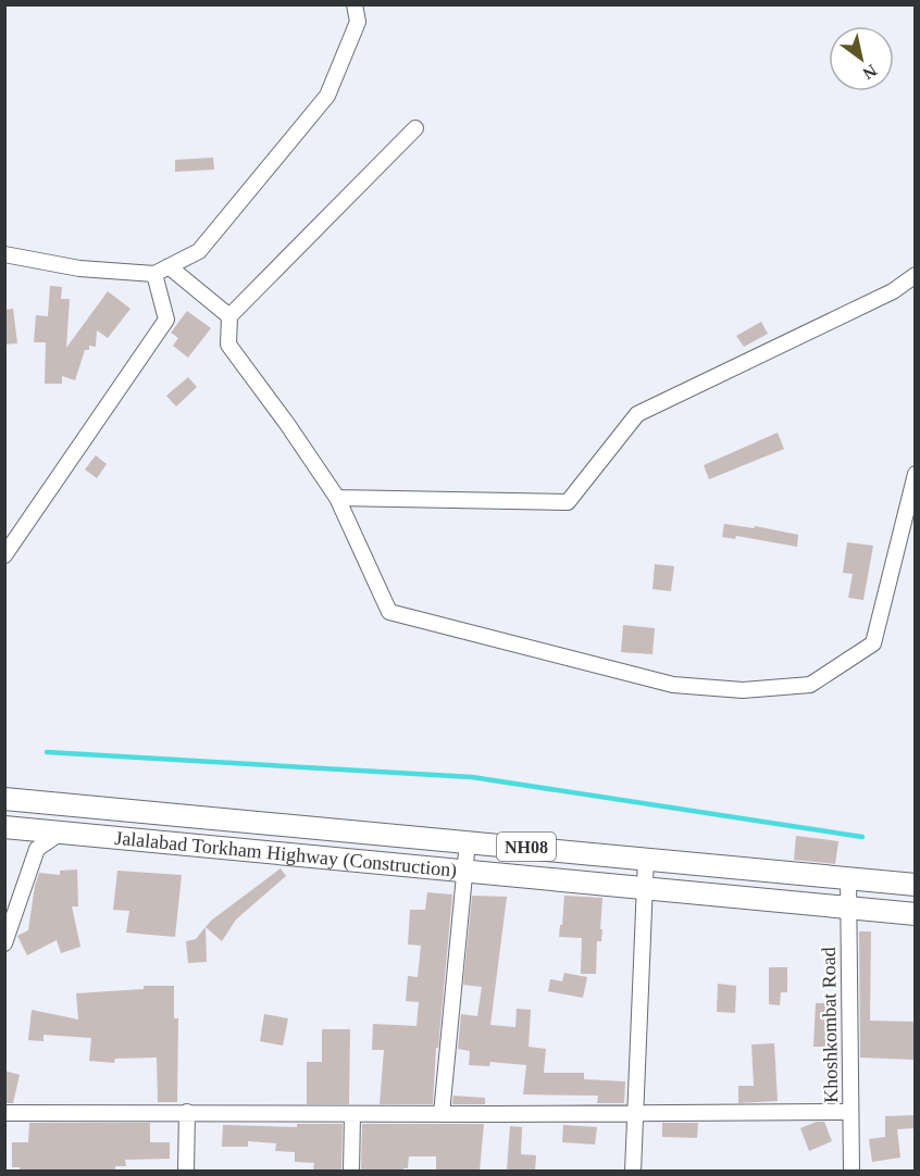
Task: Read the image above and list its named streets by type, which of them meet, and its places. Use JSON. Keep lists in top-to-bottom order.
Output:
{
  "streets": {
    "highway": ["NH08", "Jalalabad Torkham Highway (Construction)"],
    "street": ["Khoshkombat Road"]
  },
  "crossings": [
    ["NH08", "Jalalabad Torkham Highway (Construction)"],
    ["NH08", "Khoshkombat Road"],
    ["Jalalabad Torkham Highway (Construction)", "Khoshkombat Road"]
  ],
  "north": "bottom right"
}
